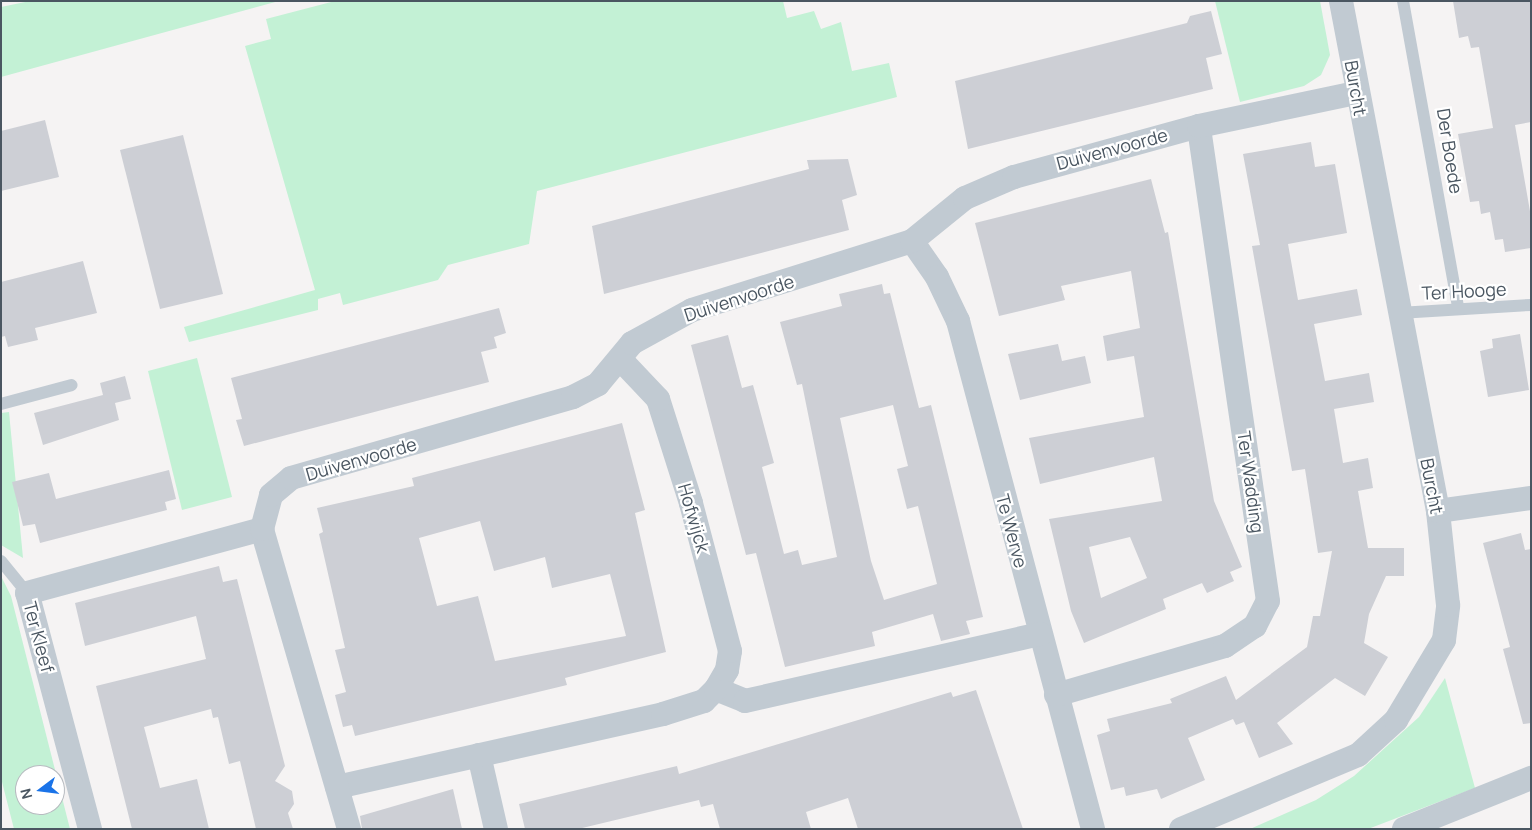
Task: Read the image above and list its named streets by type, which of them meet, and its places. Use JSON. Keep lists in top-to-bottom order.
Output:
{
  "streets": {
    "street": [
      "Burcht",
      "Duivenvoorde",
      "Ter Wadding",
      "Hofwijck",
      "Te Werve",
      "Ter Kleef"
    ],
    "lane": ["Der Boede", "Ter Hooge"]
  },
  "crossings": [
    ["Burcht", "Duivenvoorde"],
    ["Burcht", "Ter Hooge"],
    ["Duivenvoorde", "Ter Wadding"],
    ["Duivenvoorde", "Hofwijck"],
    ["Duivenvoorde", "Te Werve"],
    ["Duivenvoorde", "Ter Kleef"],
    ["Der Boede", "Ter Hooge"],
    ["Ter Wadding", "Te Werve"]
  ],
  "north": "left"
}
